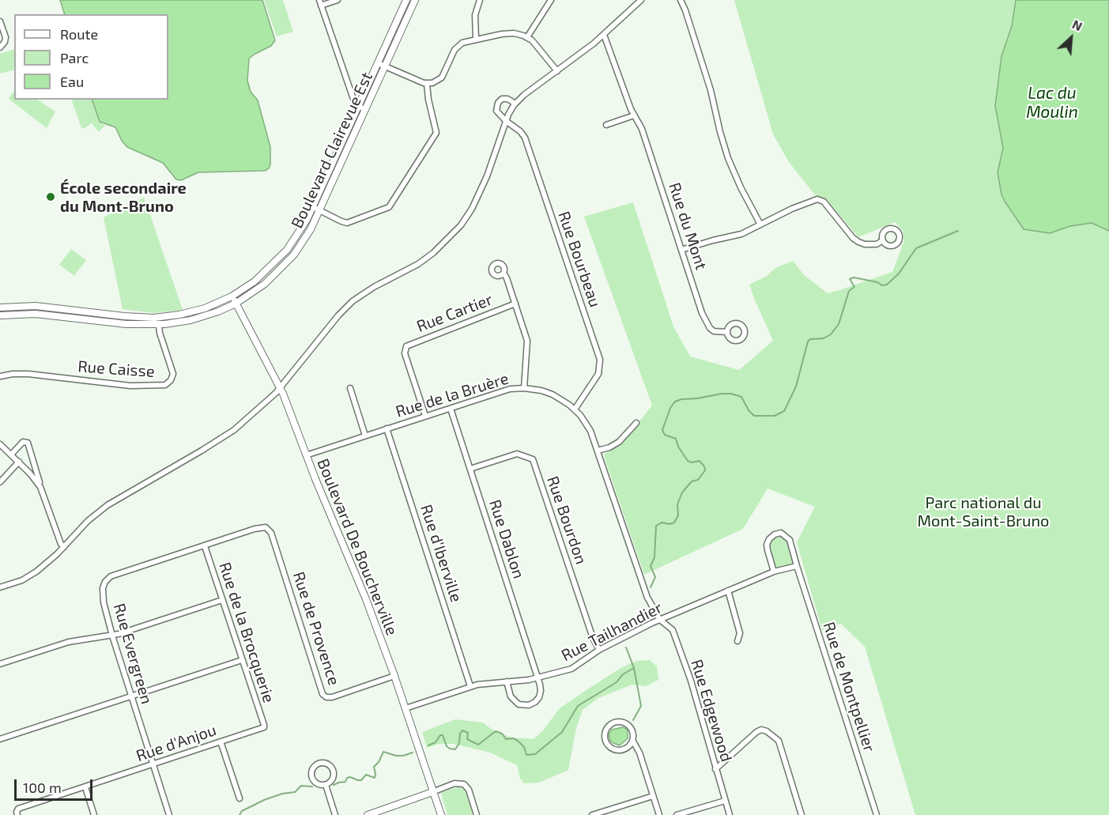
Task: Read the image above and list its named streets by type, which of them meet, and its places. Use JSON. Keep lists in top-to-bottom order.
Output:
{
  "streets": {
    "street": [
      "Boulevard Clairevue Est",
      "Rue du Mont",
      "Rue Bourbeau",
      "Rue Cartier",
      "Rue Caisse",
      "Rue de la Bruère",
      "Rue Bourdon",
      "Rue Dablon",
      "Boulevard De Boucherville",
      "Rue d'Iberville",
      "Rue de Provence",
      "Rue Tailhandier",
      "Rue de la Brocquerie",
      "Rue Evergreen",
      "Rue de Montpellier",
      "Rue Edgewood",
      "Rue d'Anjou"
    ]
  },
  "crossings": [
    ["Boulevard Clairevue Est", "Rue Caisse"],
    ["Boulevard Clairevue Est", "Boulevard De Boucherville"],
    ["Rue Bourbeau", "Rue de la Bruère"],
    ["Rue Cartier", "Rue de la Bruère"],
    ["Rue de la Bruère", "Rue Dablon"],
    ["Rue de la Bruère", "Boulevard De Boucherville"],
    ["Rue de la Bruère", "Rue d'Iberville"],
    ["Rue de la Bruère", "Rue Tailhandier"],
    ["Rue de la Bruère", "Rue Edgewood"],
    ["Rue Bourdon", "Rue Dablon"],
    ["Rue Bourdon", "Rue Tailhandier"],
    ["Rue Dablon", "Rue Tailhandier"],
    ["Boulevard De Boucherville", "Rue de Provence"],
    ["Boulevard De Boucherville", "Rue Tailhandier"],
    ["Rue d'Iberville", "Rue Tailhandier"],
    ["Rue de Provence", "Rue Evergreen"],
    ["Rue Tailhandier", "Rue de Montpellier"],
    ["Rue Tailhandier", "Rue Edgewood"],
    ["Rue de la Brocquerie", "Rue Evergreen"],
    ["Rue de la Brocquerie", "Rue d'Anjou"],
    ["Rue Evergreen", "Rue d'Anjou"]
  ],
  "water": ["Lac du Moulin"],
  "parks": ["Parc national du Mont-Saint-Bruno"],
  "places": ["École secondaire du Mont-Bruno"],
  "legend": ["Route", "Parc", "Eau"],
  "scale_bar": "100 m",
  "north": "top right"
}
